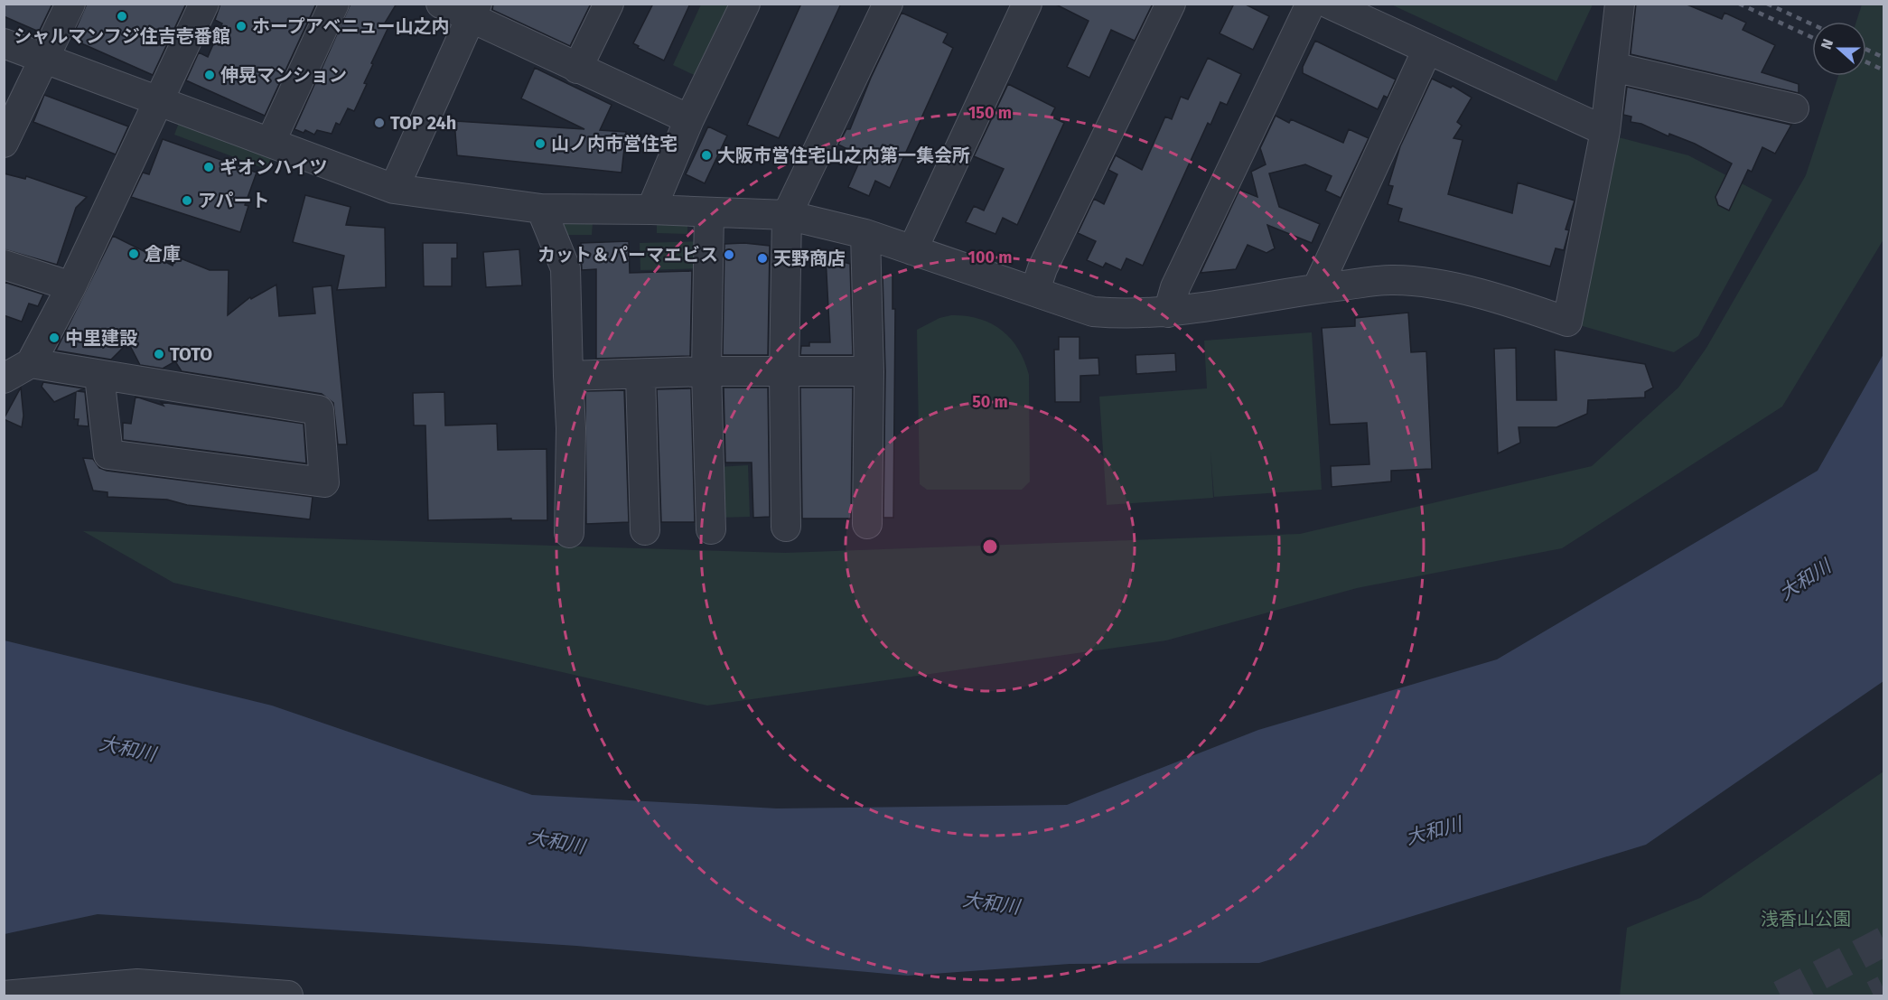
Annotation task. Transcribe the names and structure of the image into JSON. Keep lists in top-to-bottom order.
{
  "water": ["大和川"],
  "parks": ["浅香山公園"],
  "places": [
    "シャルマンフジ住吉壱番館",
    "ホープアベニュー山之内",
    "伸晃マンション",
    "TOP 24h",
    "山ノ内市営住宅",
    "大阪市営住宅山之内第一集会所",
    "ギオンハイツ",
    "アパート",
    "倉庫",
    "カット＆パーマエビス",
    "天野商店",
    "中里建設",
    "TOTO"
  ],
  "north": "left",
  "rings": ["150 m", "100 m", "50 m"]
}
